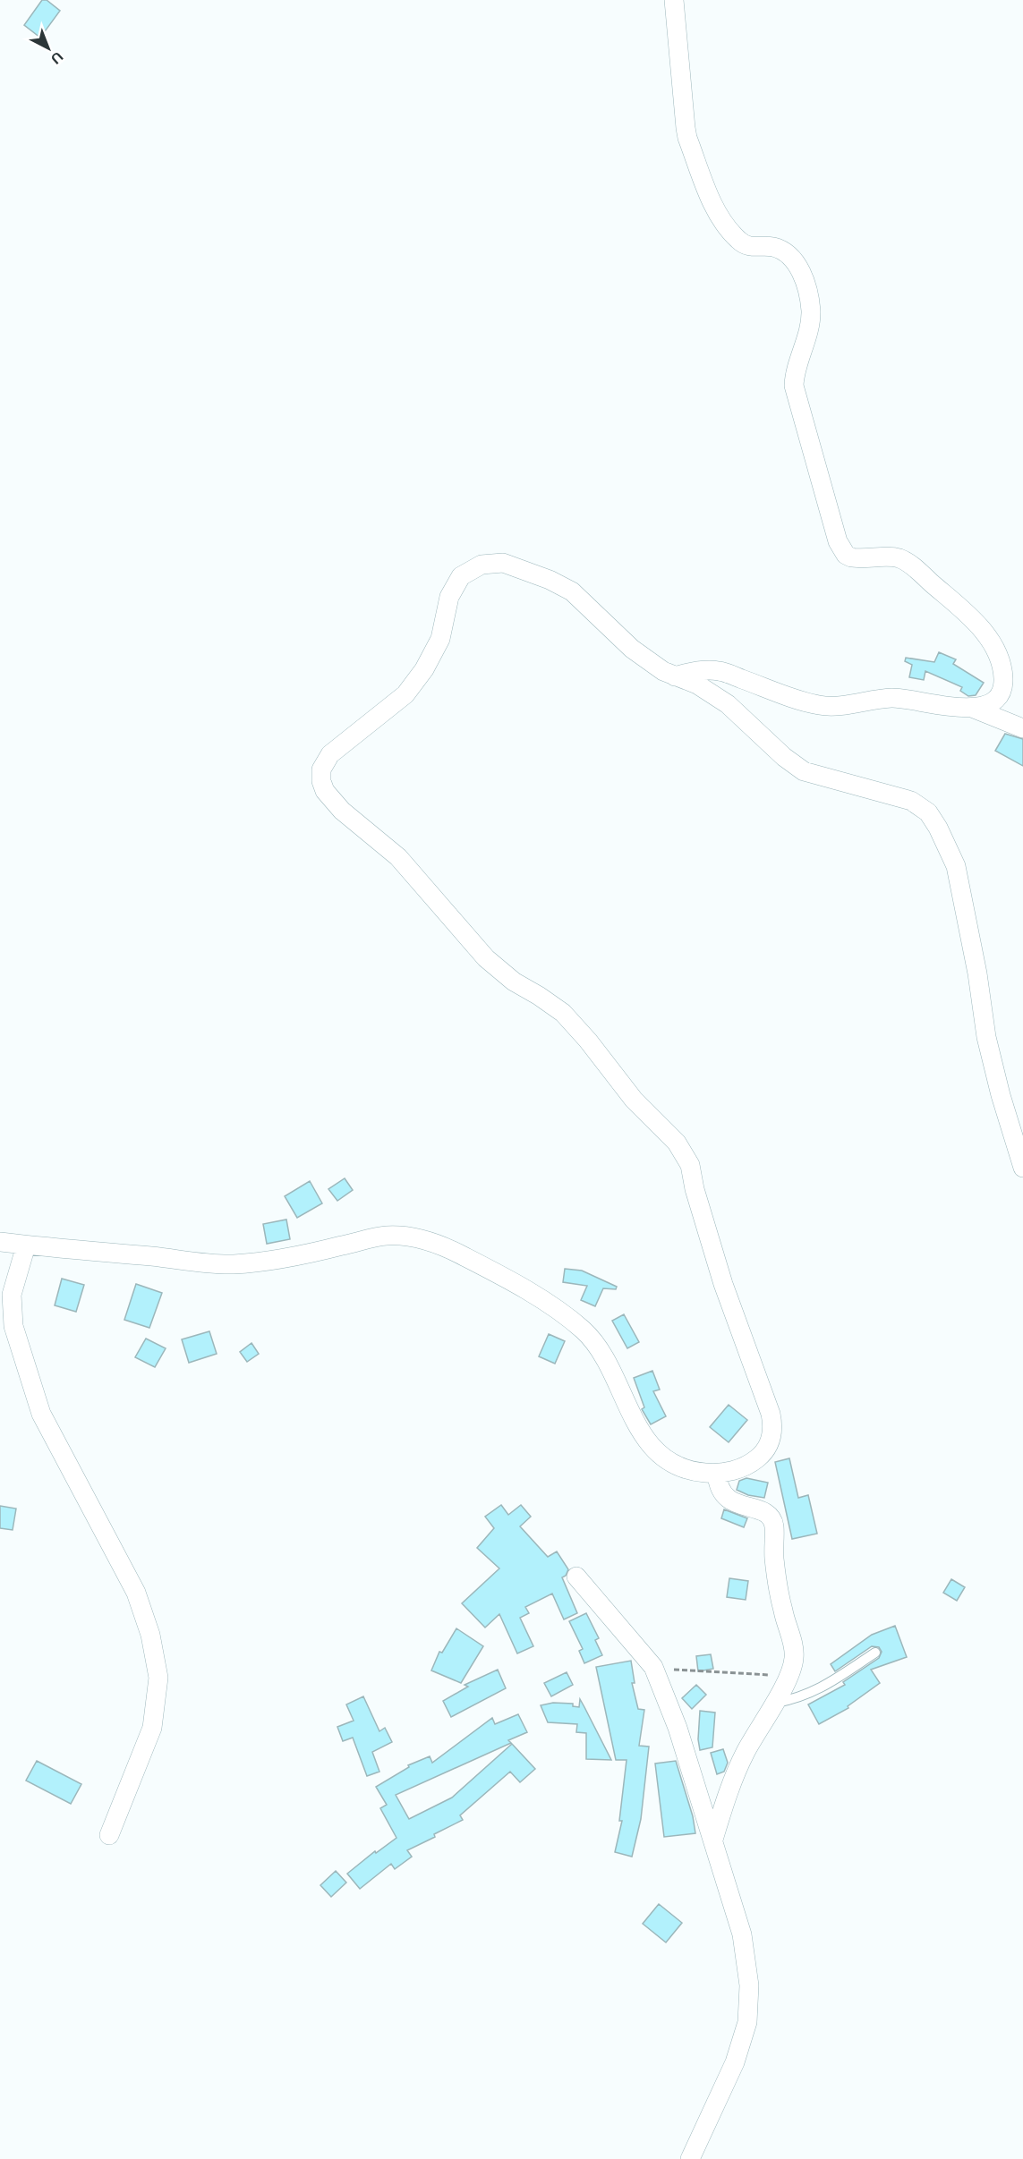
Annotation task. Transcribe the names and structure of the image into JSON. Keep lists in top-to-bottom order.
{
  "north": "bottom right"
}
